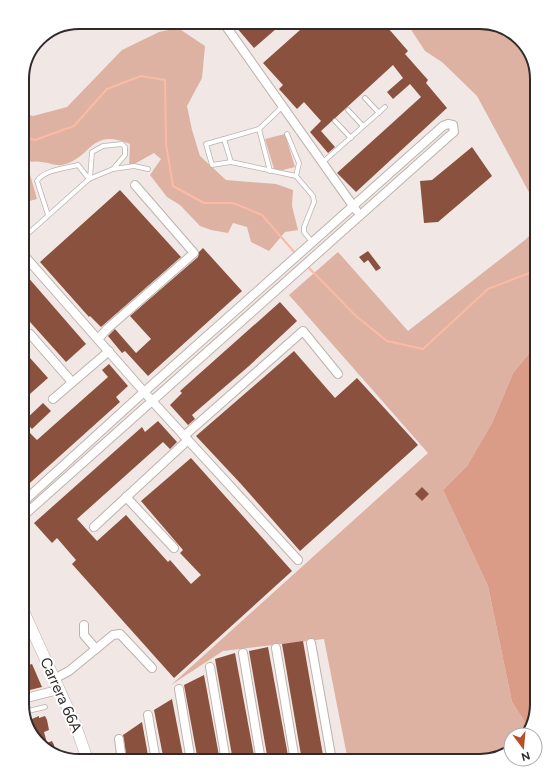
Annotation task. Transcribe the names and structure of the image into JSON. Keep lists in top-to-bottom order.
{
  "streets": {
    "street": ["Carrera 66A"]
  },
  "north": "bottom"
}
